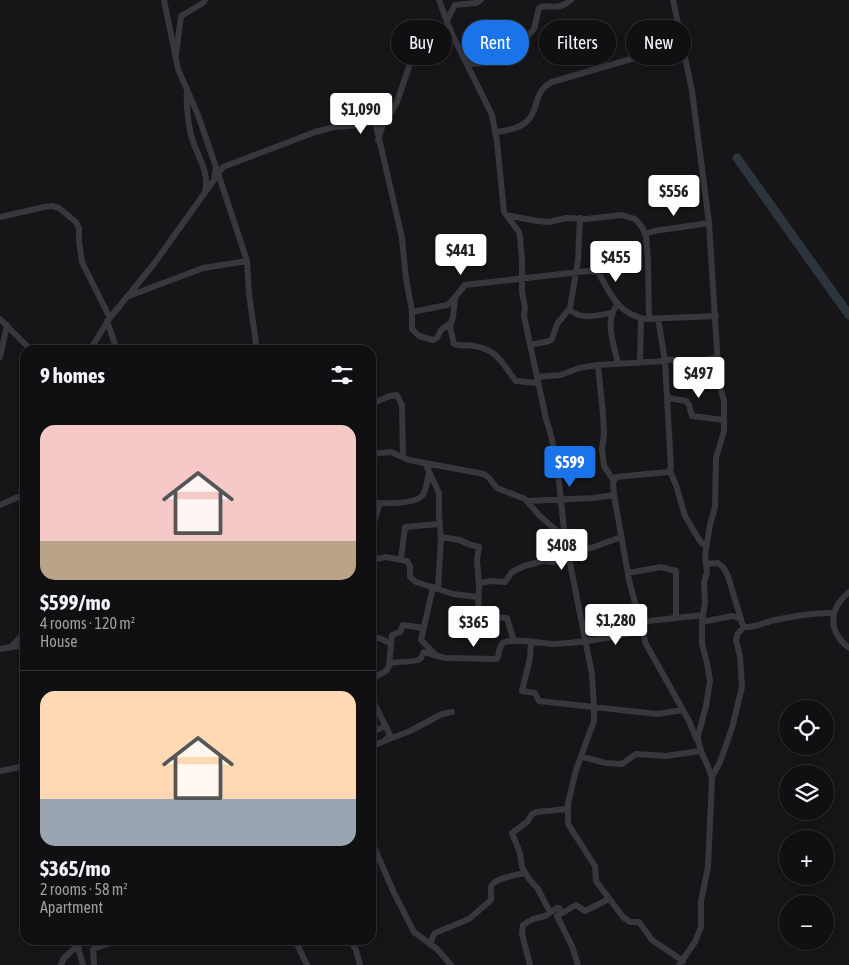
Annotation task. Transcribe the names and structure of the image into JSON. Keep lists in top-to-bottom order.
{
  "page": {
    "chip": [
      "Buy",
      "Rent",
      "Filters",
      "New"
    ],
    "price": [
      "$1,090",
      "$556",
      "$441",
      "$455",
      "$497",
      "$599",
      "$408",
      "$1,280",
      "$365"
    ],
    "heading": "9 homes",
    "list": [
      {
        "name": "$599/mo",
        "note": "4 rooms · 120 m² · House"
      },
      {
        "name": "$365/mo",
        "note": "2 rooms · 58 m² · Apartment"
      }
    ],
    "map_buttons": ["+", "−"]
  }
}
